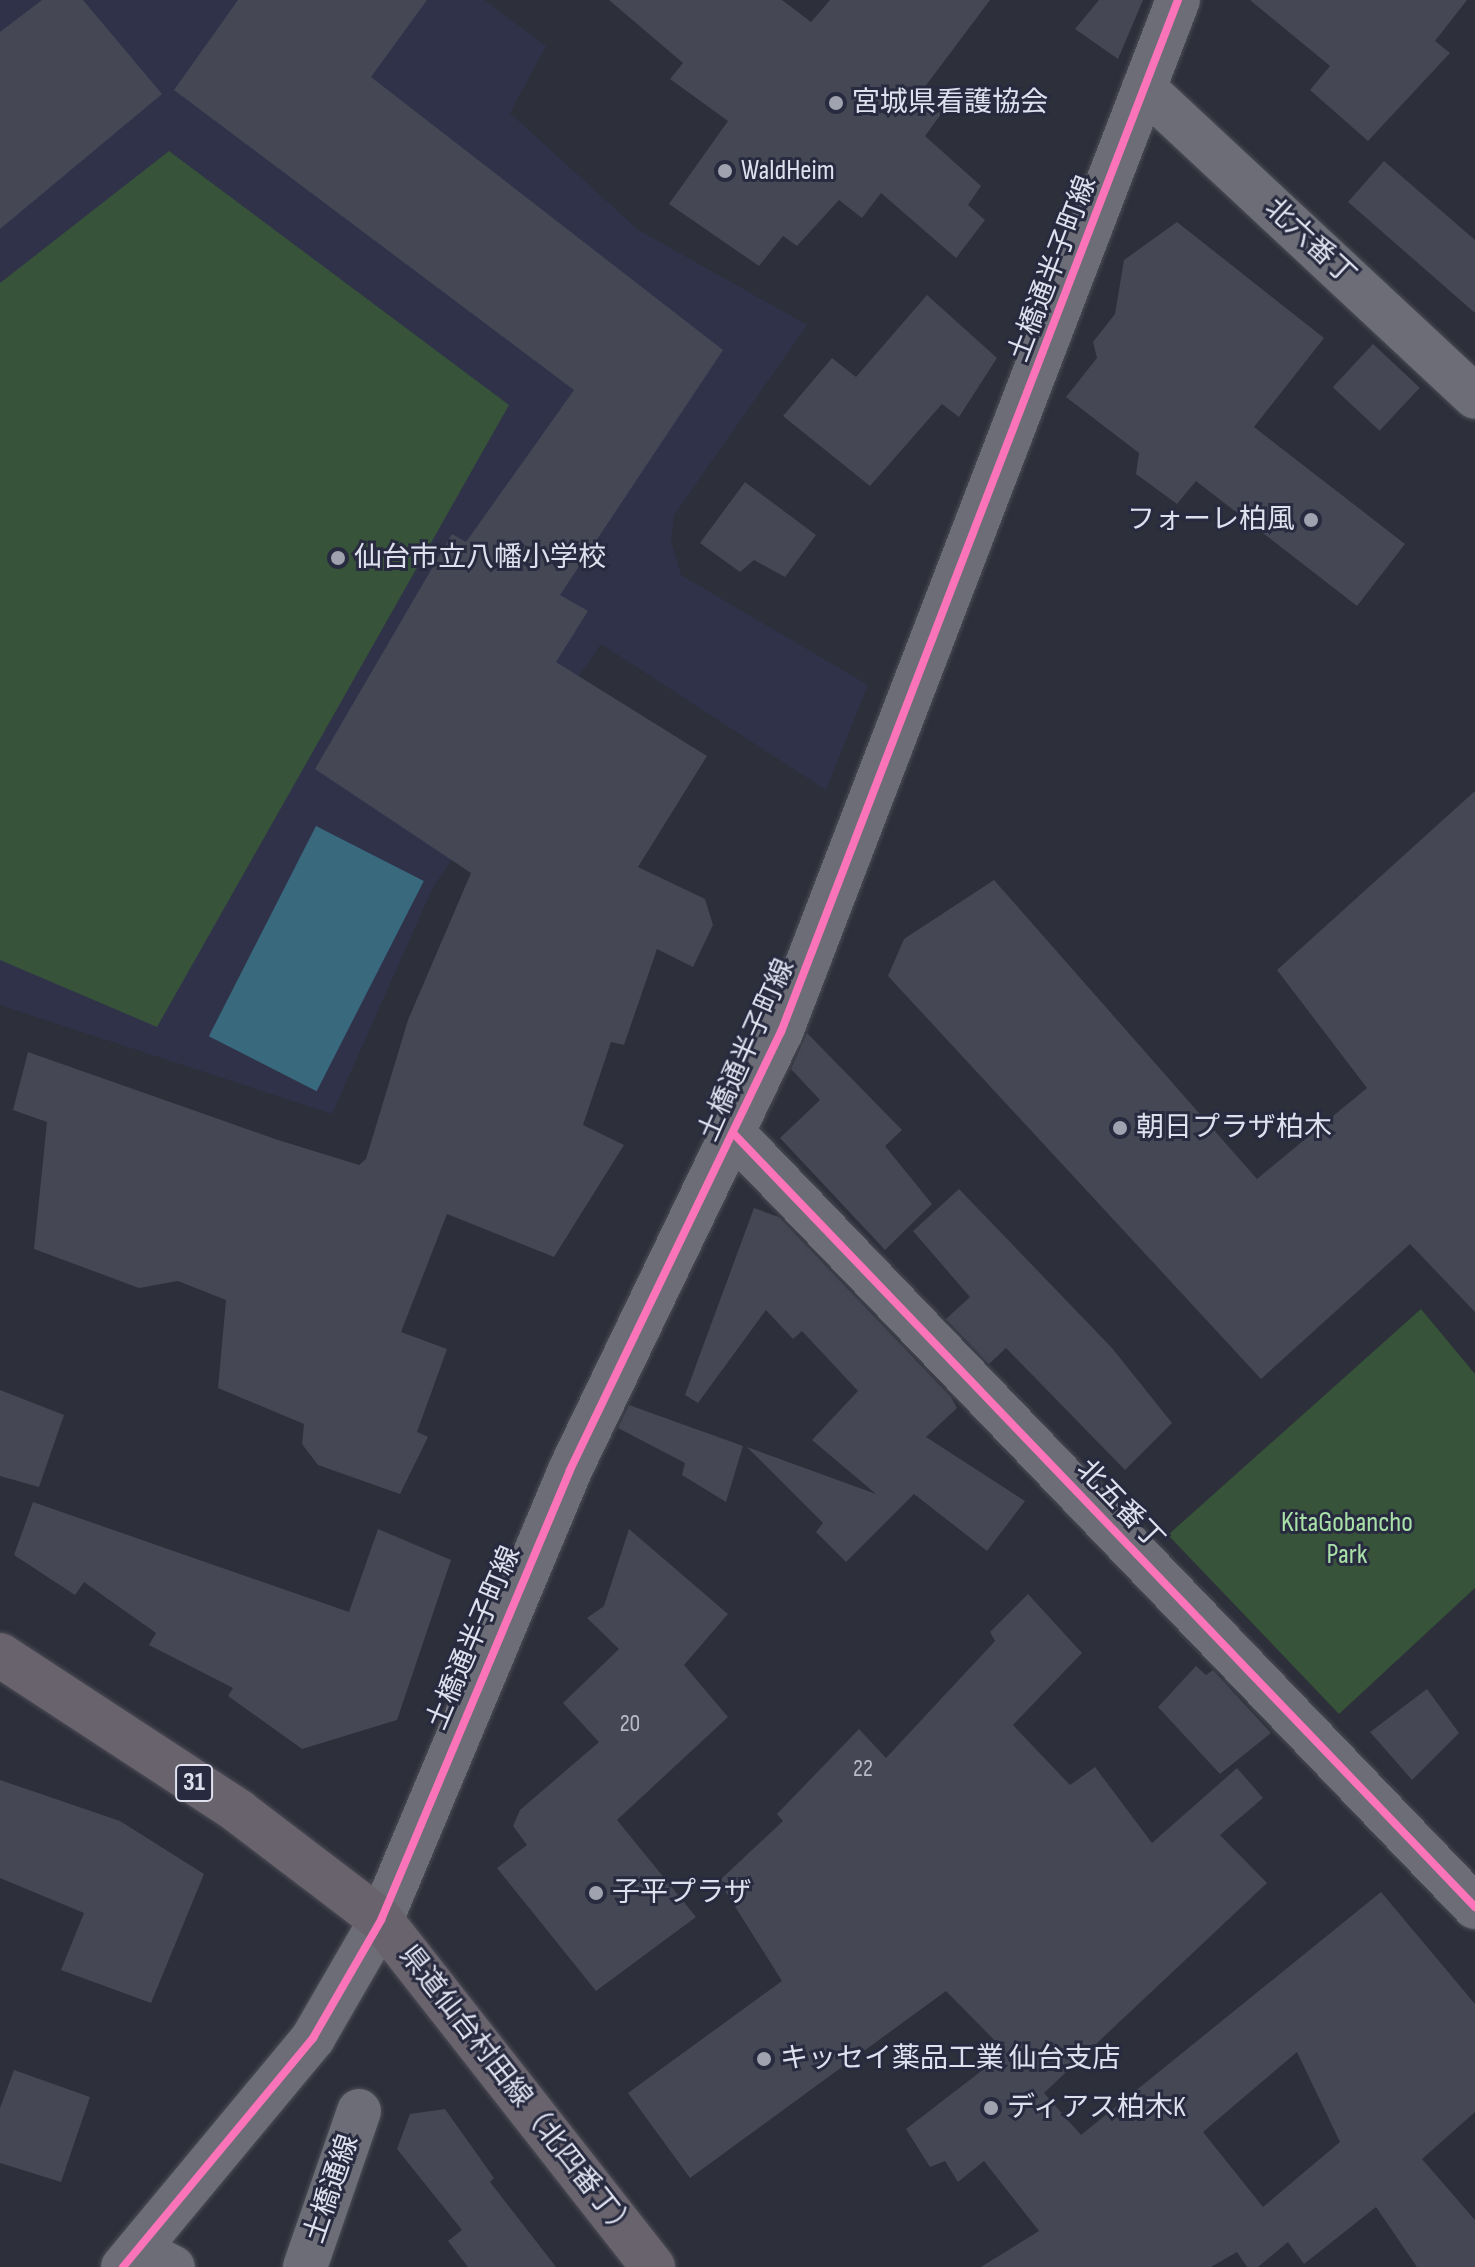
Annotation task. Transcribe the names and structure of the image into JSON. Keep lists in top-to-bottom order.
{
  "streets": {
    "main road": ["31", "県道仙台村田線（北四番丁）"],
    "street": [
      "北六番丁",
      "土橋通半子町線",
      "北五番丁",
      "土橋通線"
    ]
  },
  "crossings": [
    ["北六番丁", "土橋通半子町線"],
    ["土橋通半子町線", "北五番丁"],
    ["土橋通半子町線", "31"],
    ["土橋通半子町線", "県道仙台村田線（北四番丁）"],
    ["31", "県道仙台村田線（北四番丁）"]
  ],
  "parks": ["KitaGobancho Park"],
  "places": [
    "宮城県看護協会",
    "WaldHeim",
    "フォーレ柏風",
    "仙台市立八幡小学校",
    "朝日プラザ柏木",
    "子平プラザ",
    "キッセイ薬品工業 仙台支店",
    "ディアス柏木K"
  ],
  "house_numbers": ["20", "22"]
}
